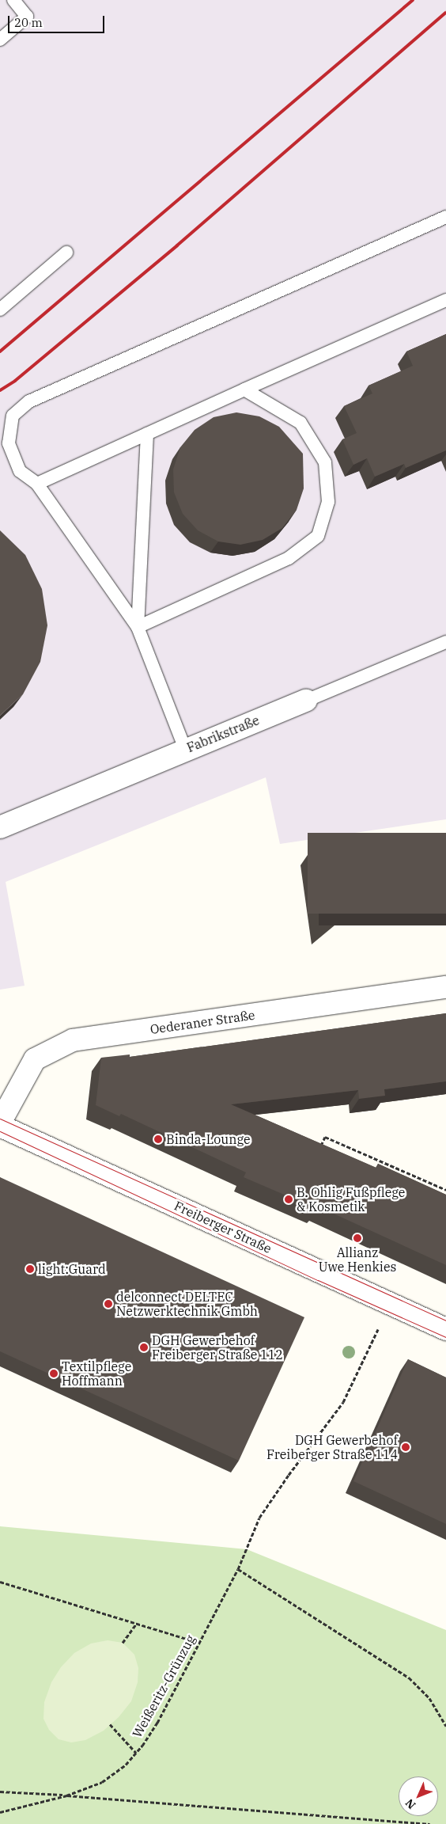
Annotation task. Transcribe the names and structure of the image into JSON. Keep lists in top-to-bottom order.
{
  "streets": {
    "street": ["Fabrikstraße", "Oederaner Straße", "Freiberger Straße"],
    "path": ["Weißeritz-Grünzug"]
  },
  "crossings": [
    ["Freiberger Straße", "Weißeritz-Grünzug"]
  ],
  "places": [
    "Binda-Lounge",
    "B. Ohlig Fußpflege & Kosmetik",
    "Allianz Uwe Henkies",
    "light:Guard",
    "delconnect DELTEC Netzwerktechnik Gmbh",
    "DGH Gewerbehof Freiberger Straße 112",
    "Textilpflege Hoffmann",
    "DGH Gewerbehof Freiberger Straße 114"
  ],
  "scale_bar": "20 m",
  "north": "bottom left"
}
